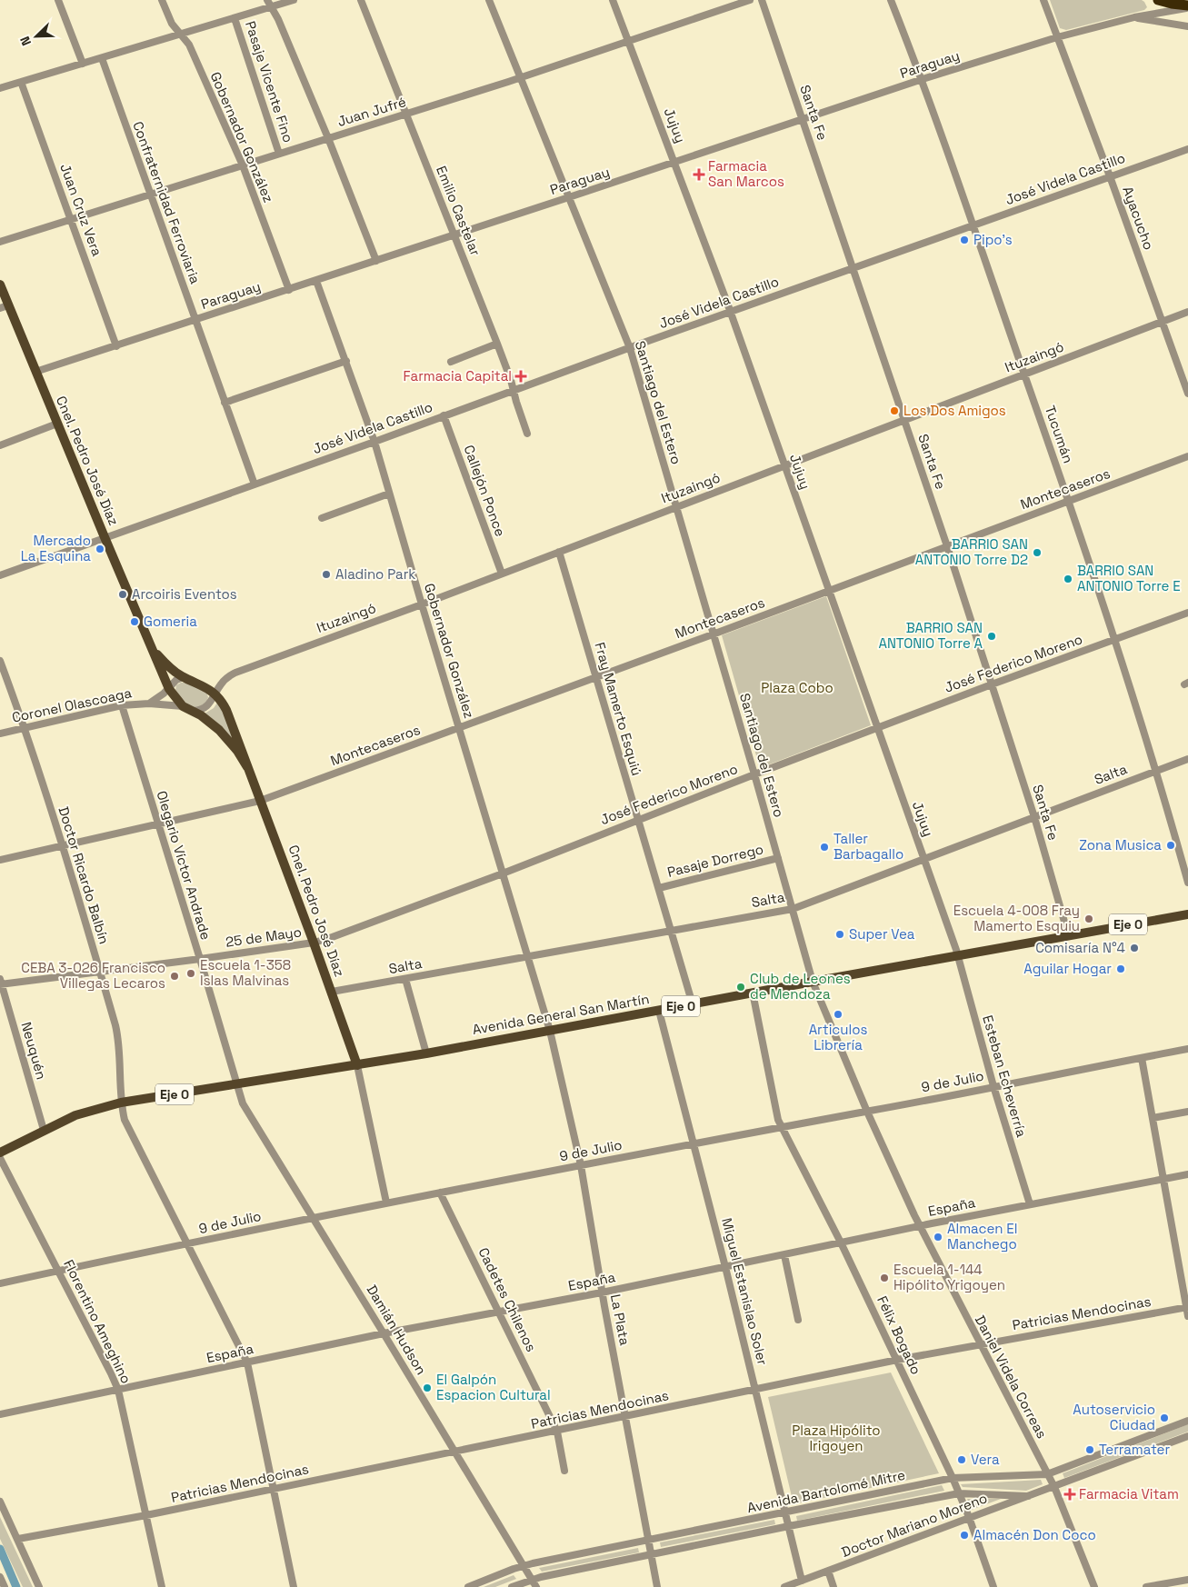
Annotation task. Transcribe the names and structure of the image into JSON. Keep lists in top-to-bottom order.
{
  "streets": {
    "main road": ["Cnel. Pedro José Díaz", "Eje 0", "Avenida General San Martín"],
    "street": [
      "Paraguay",
      "Pasaje Vicente Fino",
      "Juan Jufré",
      "Santa Fe",
      "Jujuy",
      "Gobernador González",
      "José Videla Castillo",
      "Confraternidad Ferroviaria",
      "Juan Cruz Vera",
      "Emilio Castelar",
      "Ayacucho",
      "Ituzaingó",
      "Santiago del Estero",
      "Tucumán",
      "Montecaseros",
      "Callejón Ponce",
      "José Federico Moreno",
      "Coronel Olascoaga",
      "Fray Mamerto Esquiú",
      "Salta",
      "Pasaje Dorrego",
      "Olegario Víctor Andrade",
      "Doctor Ricardo Balbín",
      "25 de Mayo",
      "Neuquén",
      "Esteban Echeverría",
      "9 de Julio",
      "España",
      "Miguel Estanislao Soler",
      "Cadetes Chilenos",
      "Patricias Mendocinas",
      "La Plata",
      "Florentino Ameghino",
      "Damián Hudson",
      "Félix Bogado",
      "Daniel Videla Correas",
      "Avenida Bartolomé Mitre",
      "Doctor Mariano Moreno"
    ]
  },
  "crossings": [
    ["Paraguay", "Santa Fe"],
    ["Paraguay", "Jujuy"],
    ["Paraguay", "Gobernador González"],
    ["Paraguay", "Confraternidad Ferroviaria"],
    ["Paraguay", "Juan Cruz Vera"],
    ["Paraguay", "Emilio Castelar"],
    ["Paraguay", "Ayacucho"],
    ["Paraguay", "Santiago del Estero"],
    ["Paraguay", "Tucumán"],
    ["Paraguay", "Cnel. Pedro José Díaz"],
    ["Pasaje Vicente Fino", "Juan Jufré"],
    ["Juan Jufré", "Jujuy"],
    ["Juan Jufré", "Gobernador González"],
    ["Juan Jufré", "Confraternidad Ferroviaria"],
    ["Juan Jufré", "Juan Cruz Vera"],
    ["Juan Jufré", "Emilio Castelar"],
    ["Juan Jufré", "Santiago del Estero"],
    ["Santa Fe", "José Videla Castillo"],
    ["Santa Fe", "Ituzaingó"],
    ["Santa Fe", "Montecaseros"],
    ["Santa Fe", "José Federico Moreno"],
    ["Santa Fe", "Salta"],
    ["Santa Fe", "Avenida General San Martín"],
    ["Jujuy", "José Videla Castillo"],
    ["Jujuy", "Ituzaingó"],
    ["Jujuy", "Montecaseros"],
    ["Jujuy", "José Federico Moreno"],
    ["Jujuy", "Salta"],
    ["Jujuy", "Avenida General San Martín"],
    ["Jujuy", "Esteban Echeverría"],
    ["Gobernador González", "José Videla Castillo"],
    ["Gobernador González", "Ituzaingó"],
    ["Gobernador González", "Montecaseros"],
    ["Gobernador González", "José Federico Moreno"],
    ["Gobernador González", "Salta"],
    ["Gobernador González", "Avenida General San Martín"],
    ["Gobernador González", "La Plata"],
    ["José Videla Castillo", "Confraternidad Ferroviaria"],
    ["José Videla Castillo", "Emilio Castelar"],
    ["José Videla Castillo", "Ayacucho"],
    ["José Videla Castillo", "Santiago del Estero"],
    ["José Videla Castillo", "Tucumán"],
    ["José Videla Castillo", "Cnel. Pedro José Díaz"],
    ["José Videla Castillo", "Callejón Ponce"],
    ["Ayacucho", "Ituzaingó"],
    ["Ituzaingó", "Santiago del Estero"],
    ["Ituzaingó", "Tucumán"],
    ["Ituzaingó", "Cnel. Pedro José Díaz"],
    ["Ituzaingó", "Callejón Ponce"],
    ["Ituzaingó", "Fray Mamerto Esquiú"],
    ["Santiago del Estero", "Montecaseros"],
    ["Santiago del Estero", "José Federico Moreno"],
    ["Santiago del Estero", "Salta"],
    ["Santiago del Estero", "Pasaje Dorrego"],
    ["Santiago del Estero", "Avenida General San Martín"],
    ["Santiago del Estero", "Daniel Videla Correas"],
    ["Tucumán", "Montecaseros"],
    ["Tucumán", "José Federico Moreno"],
    ["Tucumán", "Salta"],
    ["Cnel. Pedro José Díaz", "Montecaseros"],
    ["Cnel. Pedro José Díaz", "José Federico Moreno"],
    ["Cnel. Pedro José Díaz", "Coronel Olascoaga"],
    ["Cnel. Pedro José Díaz", "Salta"],
    ["Cnel. Pedro José Díaz", "25 de Mayo"],
    ["Cnel. Pedro José Díaz", "Avenida General San Martín"],
    ["Montecaseros", "Fray Mamerto Esquiú"],
    ["Montecaseros", "Olegario Víctor Andrade"],
    ["Montecaseros", "Doctor Ricardo Balbín"],
    ["José Federico Moreno", "Fray Mamerto Esquiú"],
    ["José Federico Moreno", "25 de Mayo"],
    ["Coronel Olascoaga", "Olegario Víctor Andrade"],
    ["Coronel Olascoaga", "Doctor Ricardo Balbín"],
    ["Fray Mamerto Esquiú", "Salta"],
    ["Fray Mamerto Esquiú", "Pasaje Dorrego"],
    ["Fray Mamerto Esquiú", "Avenida General San Martín"],
    ["Olegario Víctor Andrade", "25 de Mayo"],
    ["Olegario Víctor Andrade", "Avenida General San Martín"],
    ["Olegario Víctor Andrade", "Damián Hudson"],
    ["Doctor Ricardo Balbín", "25 de Mayo"],
    ["Doctor Ricardo Balbín", "Avenida General San Martín"],
    ["Doctor Ricardo Balbín", "9 de Julio"],
    ["Doctor Ricardo Balbín", "España"],
    ["Doctor Ricardo Balbín", "Patricias Mendocinas"],
    ["25 de Mayo", "Neuquén"],
    ["Avenida General San Martín", "Neuquén"],
    ["Avenida General San Martín", "Esteban Echeverría"],
    ["Avenida General San Martín", "Miguel Estanislao Soler"],
    ["Avenida General San Martín", "La Plata"],
    ["Avenida General San Martín", "Damián Hudson"],
    ["Avenida General San Martín", "Félix Bogado"],
    ["Avenida General San Martín", "Daniel Videla Correas"],
    ["Esteban Echeverría", "9 de Julio"],
    ["Esteban Echeverría", "España"],
    ["9 de Julio", "Miguel Estanislao Soler"],
    ["9 de Julio", "Cadetes Chilenos"],
    ["9 de Julio", "La Plata"],
    ["9 de Julio", "Florentino Ameghino"],
    ["9 de Julio", "Damián Hudson"],
    ["9 de Julio", "Félix Bogado"],
    ["9 de Julio", "Daniel Videla Correas"],
    ["España", "Miguel Estanislao Soler"],
    ["España", "Cadetes Chilenos"],
    ["España", "La Plata"],
    ["España", "Florentino Ameghino"],
    ["España", "Damián Hudson"],
    ["España", "Félix Bogado"],
    ["España", "Daniel Videla Correas"],
    ["Miguel Estanislao Soler", "Patricias Mendocinas"],
    ["Miguel Estanislao Soler", "Avenida Bartolomé Mitre"],
    ["Miguel Estanislao Soler", "Doctor Mariano Moreno"],
    ["Cadetes Chilenos", "Patricias Mendocinas"],
    ["Patricias Mendocinas", "La Plata"],
    ["Patricias Mendocinas", "Florentino Ameghino"],
    ["Patricias Mendocinas", "Damián Hudson"],
    ["Patricias Mendocinas", "Félix Bogado"],
    ["Patricias Mendocinas", "Daniel Videla Correas"],
    ["La Plata", "Avenida Bartolomé Mitre"],
    ["Damián Hudson", "Avenida Bartolomé Mitre"],
    ["Félix Bogado", "Avenida Bartolomé Mitre"],
    ["Félix Bogado", "Doctor Mariano Moreno"],
    ["Daniel Videla Correas", "Avenida Bartolomé Mitre"],
    ["Daniel Videla Correas", "Doctor Mariano Moreno"],
    ["Avenida Bartolomé Mitre", "Doctor Mariano Moreno"]
  ],
  "parks": ["Plaza Cobo", "Plaza Hipólito Irigoyen"],
  "places": {
    "health": ["Farmacia San Marcos", "Farmacia Capital", "Farmacia Vitam"],
    "other": [
      "Pipo's",
      "Los Dos Amigos",
      "Mercado La Esquina",
      "BARRIO SAN ANTONIO Torre D2",
      "Aladino Park",
      "BARRIO SAN ANTONIO Torre E",
      "Arcoiris Eventos",
      "Gomeria",
      "BARRIO SAN ANTONIO Torre A",
      "Zona Musica",
      "Taller Barbagallo",
      "Escuela 4-008 Fray Mamerto Esquiu",
      "Super Vea",
      "Comisaría N°4",
      "Aguilar Hogar",
      "Escuela 1-358 Islas Malvinas",
      "CEBA 3-026 Francisco Villegas Lecaros",
      "Club de Leones de Mendoza",
      "Articulos Librería",
      "Almacen El Manchego",
      "Escuela 1-144 Hipólito Yrigoyen",
      "El Galpón Espacion Cultural",
      "Autoservicio Ciudad",
      "Terramater",
      "Vera",
      "Almacén Don Coco"
    ]
  },
  "north": "bottom left"
}
